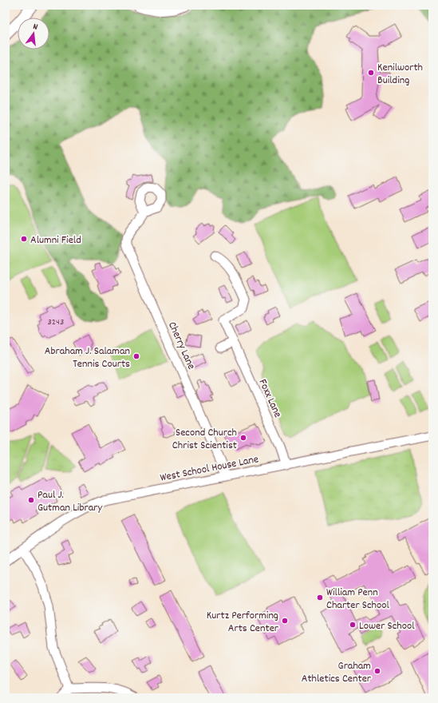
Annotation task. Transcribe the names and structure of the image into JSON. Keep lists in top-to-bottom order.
{
  "streets": {
    "street": ["Cherry Lane", "Foxx Lane", "West School House Lane"]
  },
  "crossings": [
    ["Cherry Lane", "West School House Lane"],
    ["Foxx Lane", "West School House Lane"]
  ],
  "places": [
    "Kenilworth Building",
    "Alumni Field",
    "Abraham J. Salaman Tennis Courts",
    "Second Church Christ Scientist",
    "Paul J. Gutman Library",
    "William Penn Charter School",
    "Kurtz Performing Arts Center",
    "Lower School",
    "Graham Athletics Center"
  ],
  "house_numbers": ["3243"],
  "north": "top"
}
